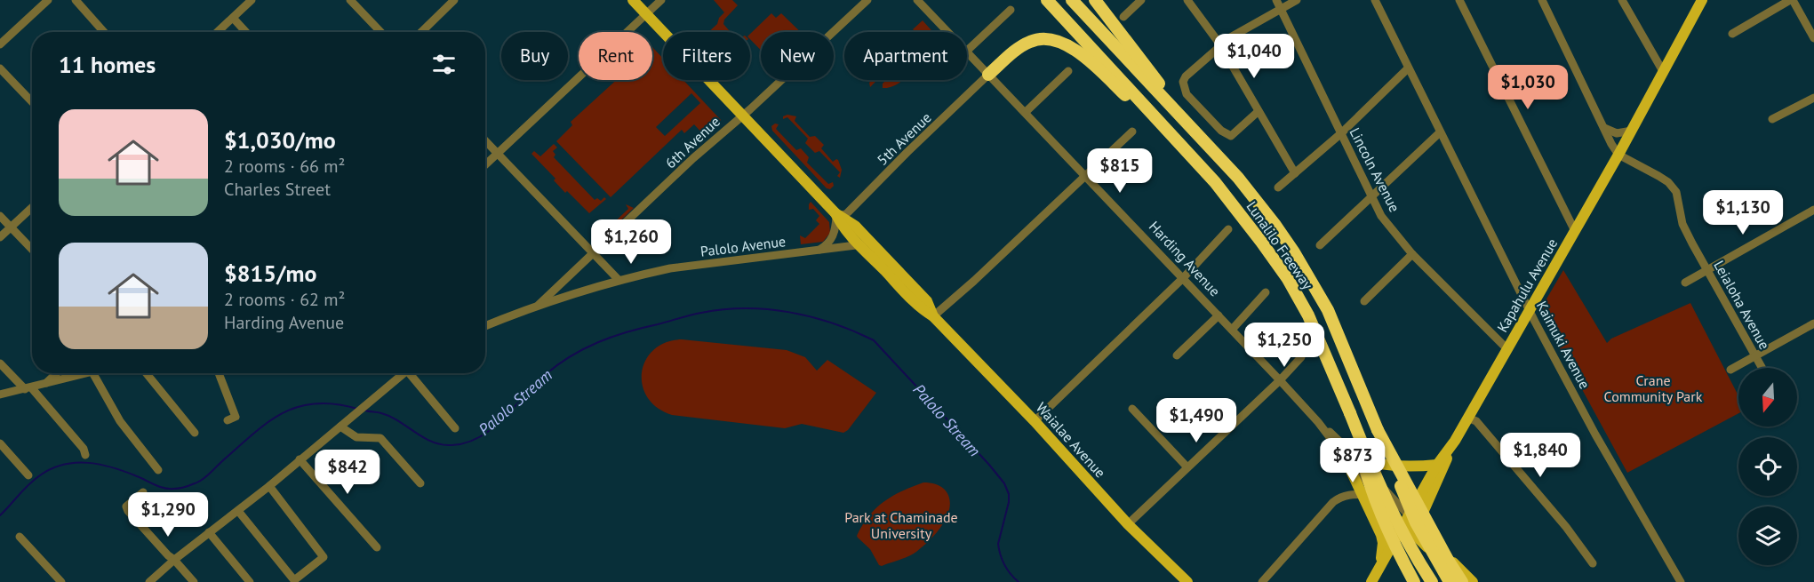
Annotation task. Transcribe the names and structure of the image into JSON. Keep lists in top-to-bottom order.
{
  "streets": {
    "highway": ["Lunalilo Freeway"],
    "main road": ["Harding Avenue", "Kapahulu Avenue", "Waialae Avenue"],
    "street": [
      "5th Avenue",
      "6th Avenue",
      "Lincoln Avenue",
      "Palolo Avenue",
      "Leialoha Avenue",
      "Kaimuki Avenue"
    ]
  },
  "crossings": [
    ["5th Avenue", "Harding Avenue"],
    ["5th Avenue", "Waialae Avenue"],
    ["6th Avenue", "Palolo Avenue"],
    ["6th Avenue", "Waialae Avenue"],
    ["Lincoln Avenue", "Kapahulu Avenue"],
    ["Palolo Avenue", "Waialae Avenue"],
    ["Harding Avenue", "Kapahulu Avenue"],
    ["Kapahulu Avenue", "Leialoha Avenue"],
    ["Kapahulu Avenue", "Kaimuki Avenue"]
  ],
  "water": ["Palolo Stream"],
  "parks": ["Crane Community Park", "Park at Chaminade University"],
  "north": "bottom",
  "page": {
    "chip": [
      "Buy",
      "Rent",
      "Filters",
      "New",
      "Apartment"
    ],
    "heading": "11 homes",
    "price": [
      "$1,040",
      "$1,030",
      "$815",
      "$1,130",
      "$1,260",
      "$1,250",
      "$1,490",
      "$1,840",
      "$873",
      "$842",
      "$1,290"
    ],
    "list": [
      {
        "name": "$1,030/mo",
        "note": "2 rooms · 66 m² · Charles Street"
      },
      {
        "name": "$815/mo",
        "note": "2 rooms · 62 m² · Harding Avenue"
      }
    ]
  }
}
